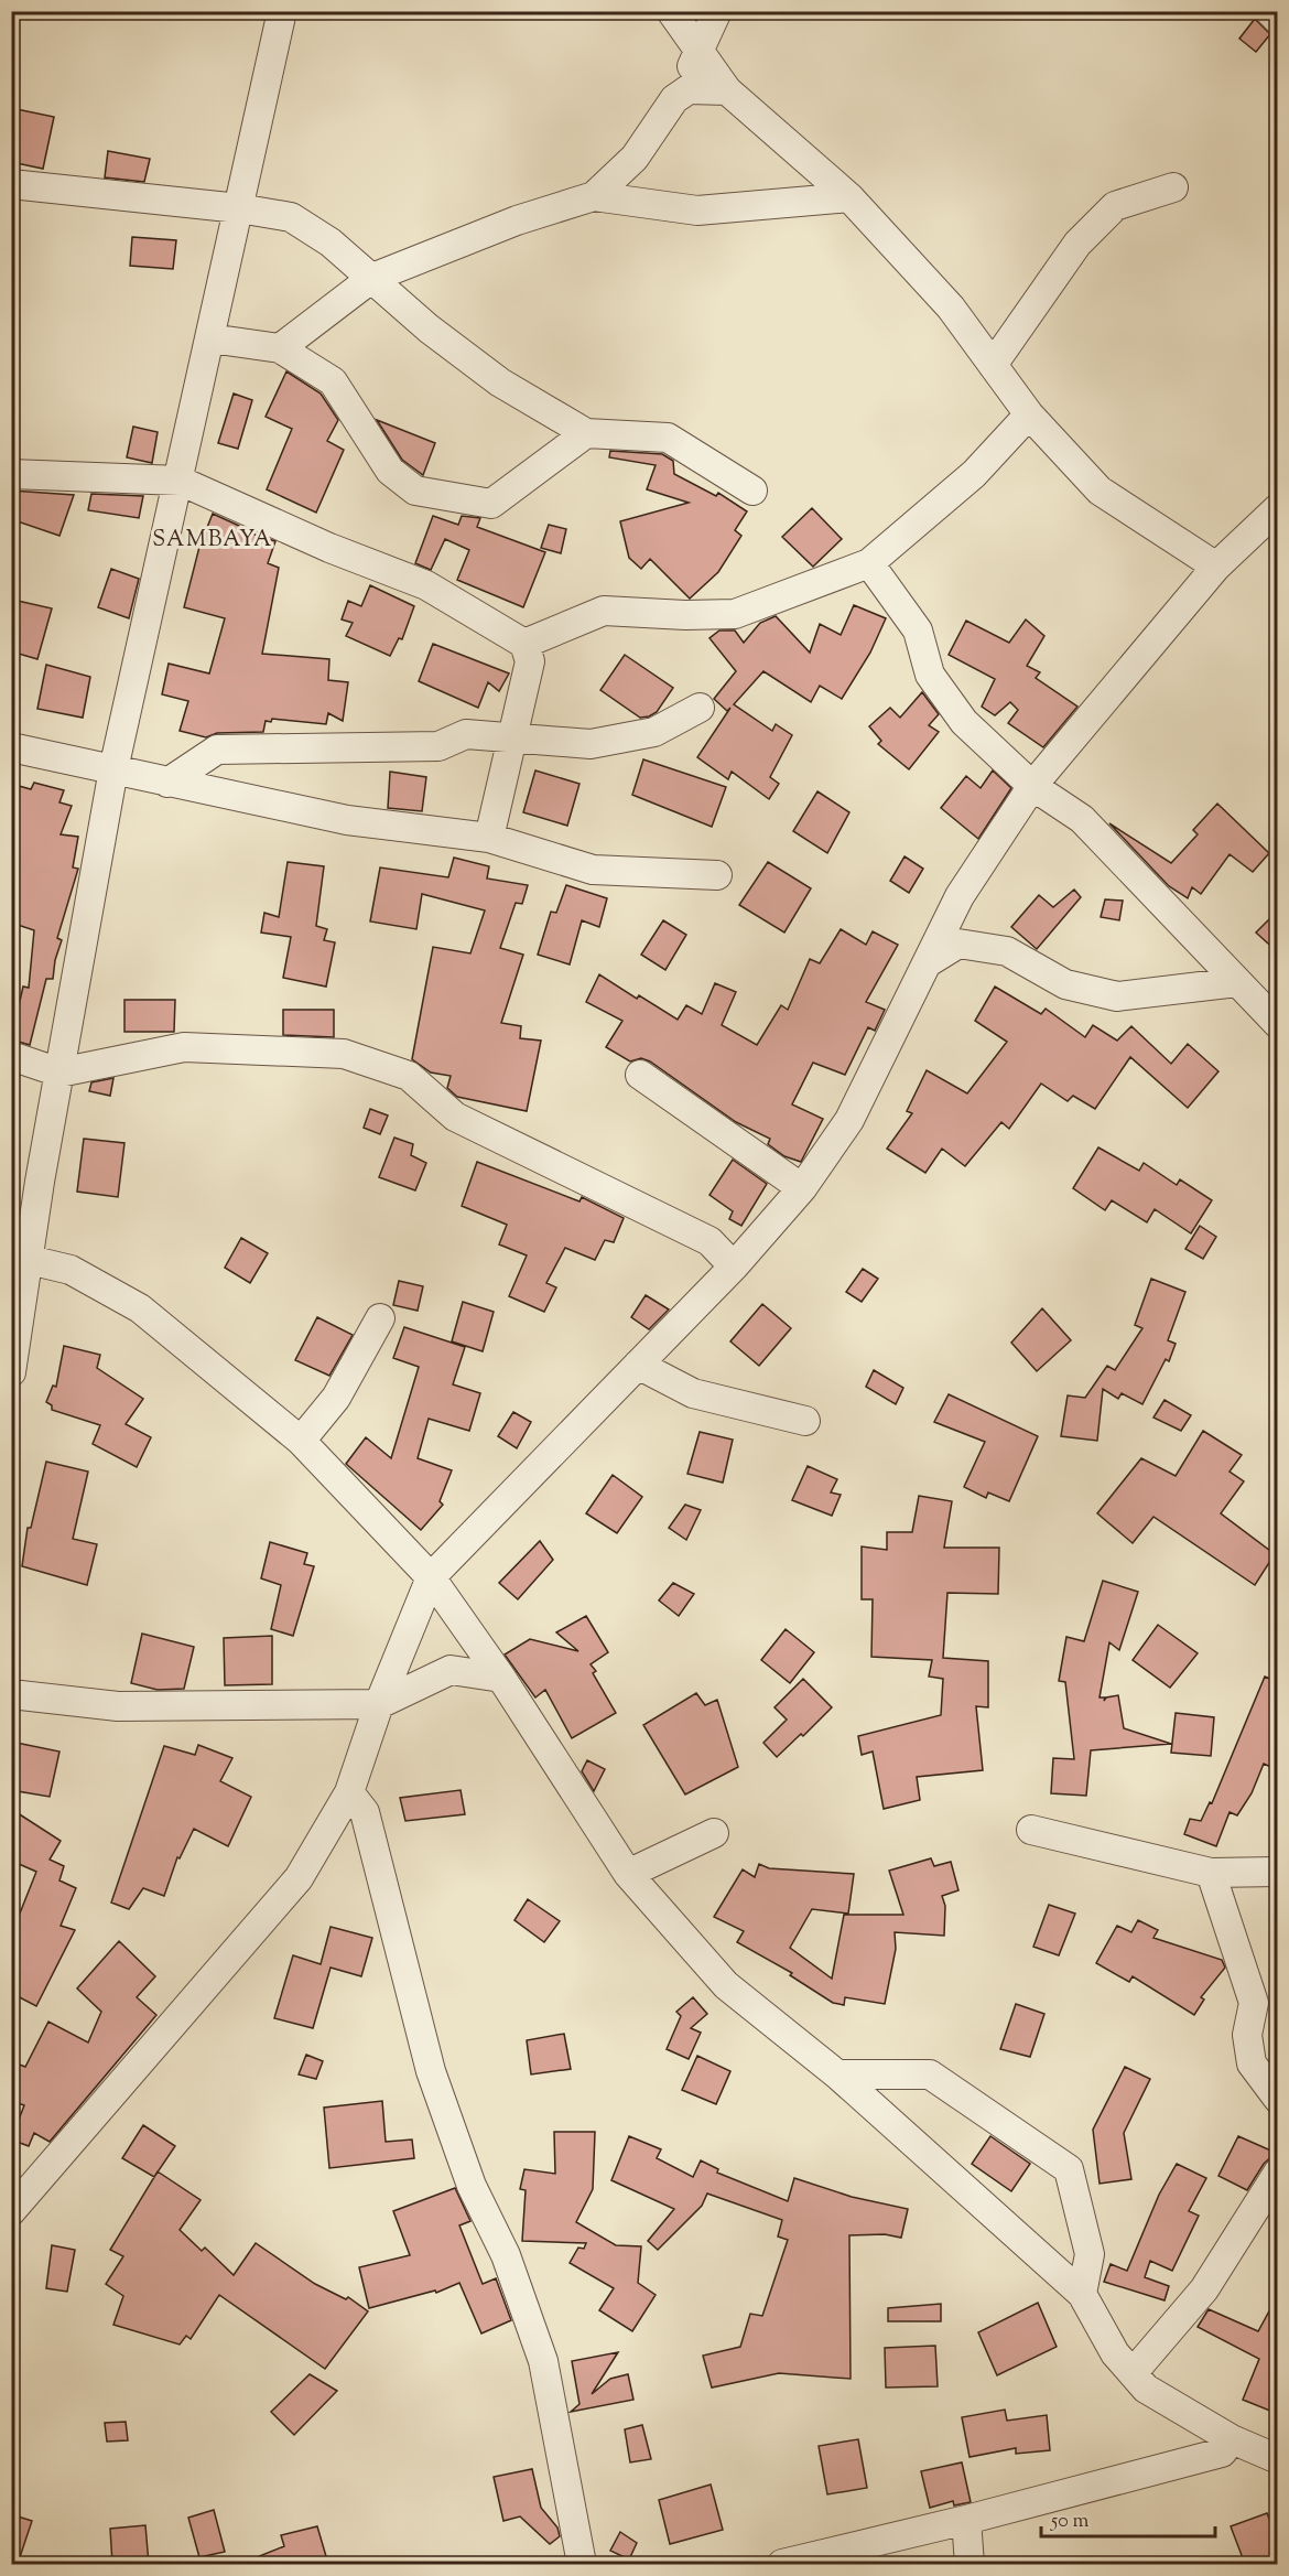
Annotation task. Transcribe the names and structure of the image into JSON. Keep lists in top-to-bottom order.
{
  "districts": ["SAMBAYA"],
  "scale_bar": "50 m"
}
